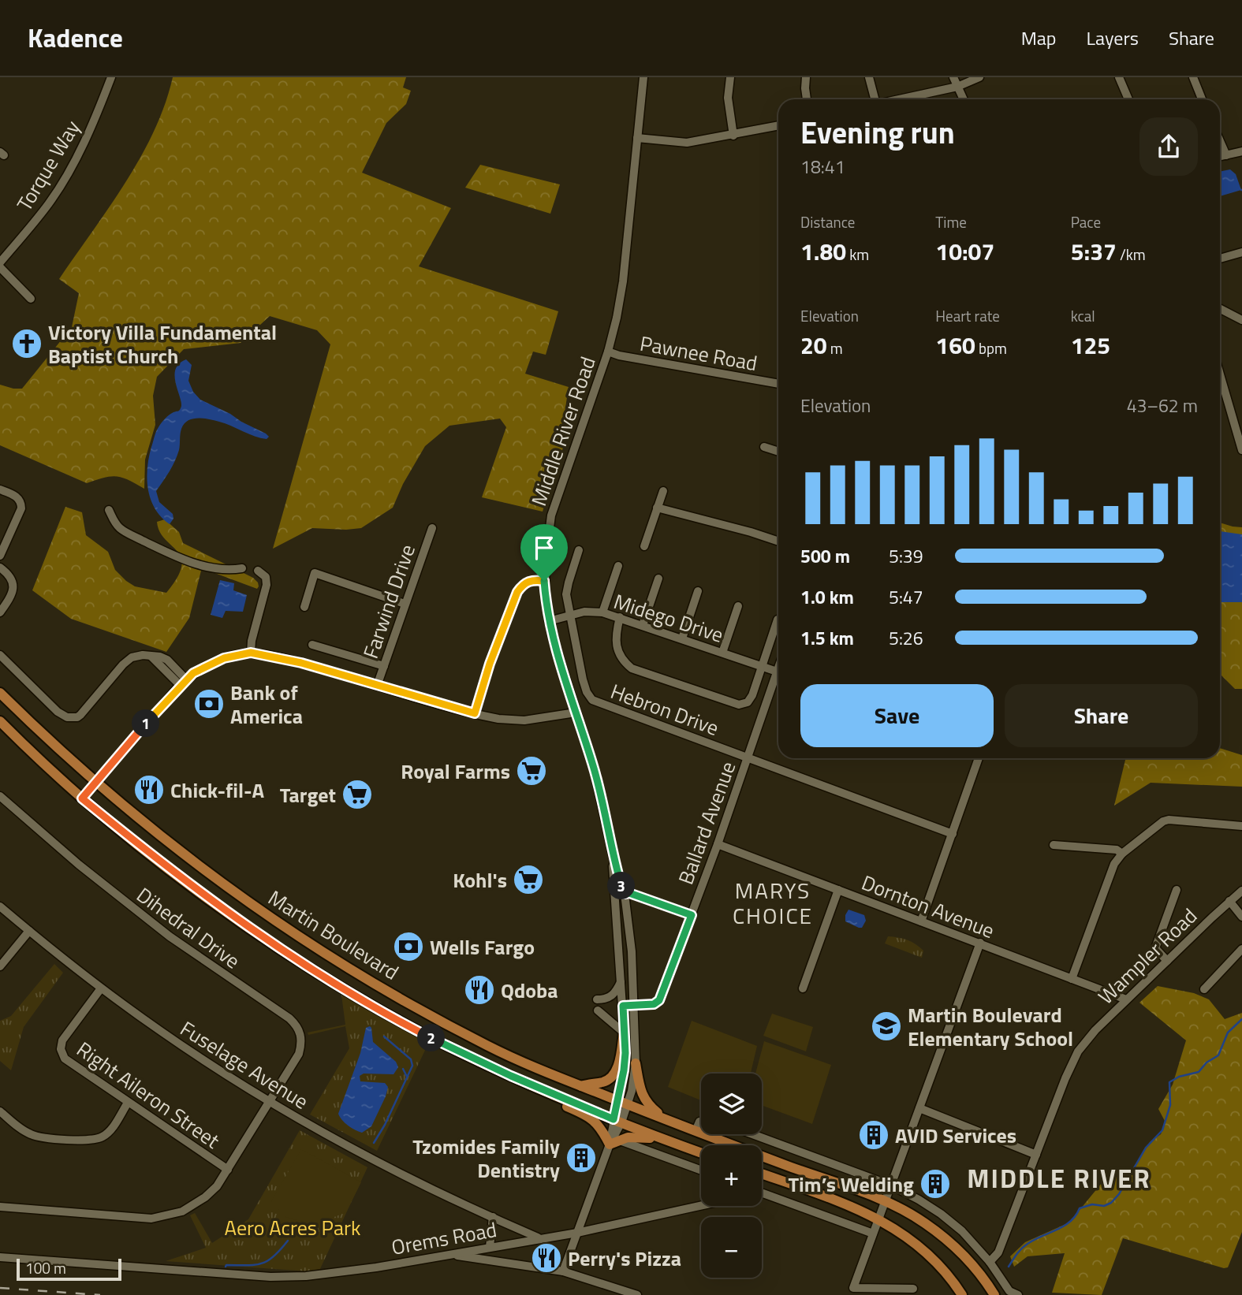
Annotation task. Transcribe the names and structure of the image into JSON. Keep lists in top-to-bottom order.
{
  "streets": {
    "main road": ["Martin Boulevard"],
    "street": [
      "Torque Way",
      "Pawnee Road",
      "Middle River Road",
      "Farwind Drive",
      "Midego Drive",
      "Hebron Drive",
      "Ballard Avenue",
      "Dornton Avenue",
      "Dihedral Drive",
      "Wampler Road",
      "Fuselage Avenue",
      "Right Aileron Street",
      "Orems Road"
    ]
  },
  "crossings": [
    ["Pawnee Road", "Middle River Road"],
    ["Middle River Road", "Midego Drive"],
    ["Middle River Road", "Ballard Avenue"],
    ["Middle River Road", "Martin Boulevard"],
    ["Middle River Road", "Orems Road"],
    ["Midego Drive", "Hebron Drive"],
    ["Hebron Drive", "Ballard Avenue"],
    ["Ballard Avenue", "Dornton Avenue"],
    ["Dornton Avenue", "Wampler Road"],
    ["Dihedral Drive", "Fuselage Avenue"],
    ["Dihedral Drive", "Right Aileron Street"],
    ["Fuselage Avenue", "Right Aileron Street"],
    ["Fuselage Avenue", "Orems Road"]
  ],
  "districts": ["MARYS CHOICE", "MIDDLE RIVER"],
  "parks": ["Aero Acres Park"],
  "places": {
    "church": ["Victory Villa Fundamental Baptist Church"],
    "bank": ["Bank of America", "Wells Fargo"],
    "supermarket": ["Royal Farms", "Target", "Kohl's"],
    "restaurant": ["Chick-fil-A", "Qdoba", "Perry's Pizza"],
    "school or university": ["Martin Boulevard Elementary School"],
    "building": ["AVID Services", "Tzomides Family Dentistry", "Tim’s Welding"]
  },
  "scale_bar": "100 m",
  "page": {
    "header": "Kadence",
    "nav": ["Map", "Layers", "Share"],
    "heading": ["Evening run", "18:41"],
    "stats": [
      ["Distance", "1.80 km"],
      ["Time", "10:07"],
      ["Pace", "5:37 /km"],
      ["Elevation", "20 m"],
      ["Heart rate", "160 bpm"],
      ["kcal", "125"]
    ],
    "chart": ["Elevation", "43–62 m"],
    "list": [
      {
        "name": "500 m",
        "note": "5:39"
      },
      {
        "name": "1.0 km",
        "note": "5:47"
      },
      {
        "name": "1.5 km",
        "note": "5:26"
      }
    ],
    "buttons": ["Save", "Share"],
    "pins": ["1", "3", "2"],
    "map_buttons": ["+", "−"],
    "scale": "100 m"
  }
}
